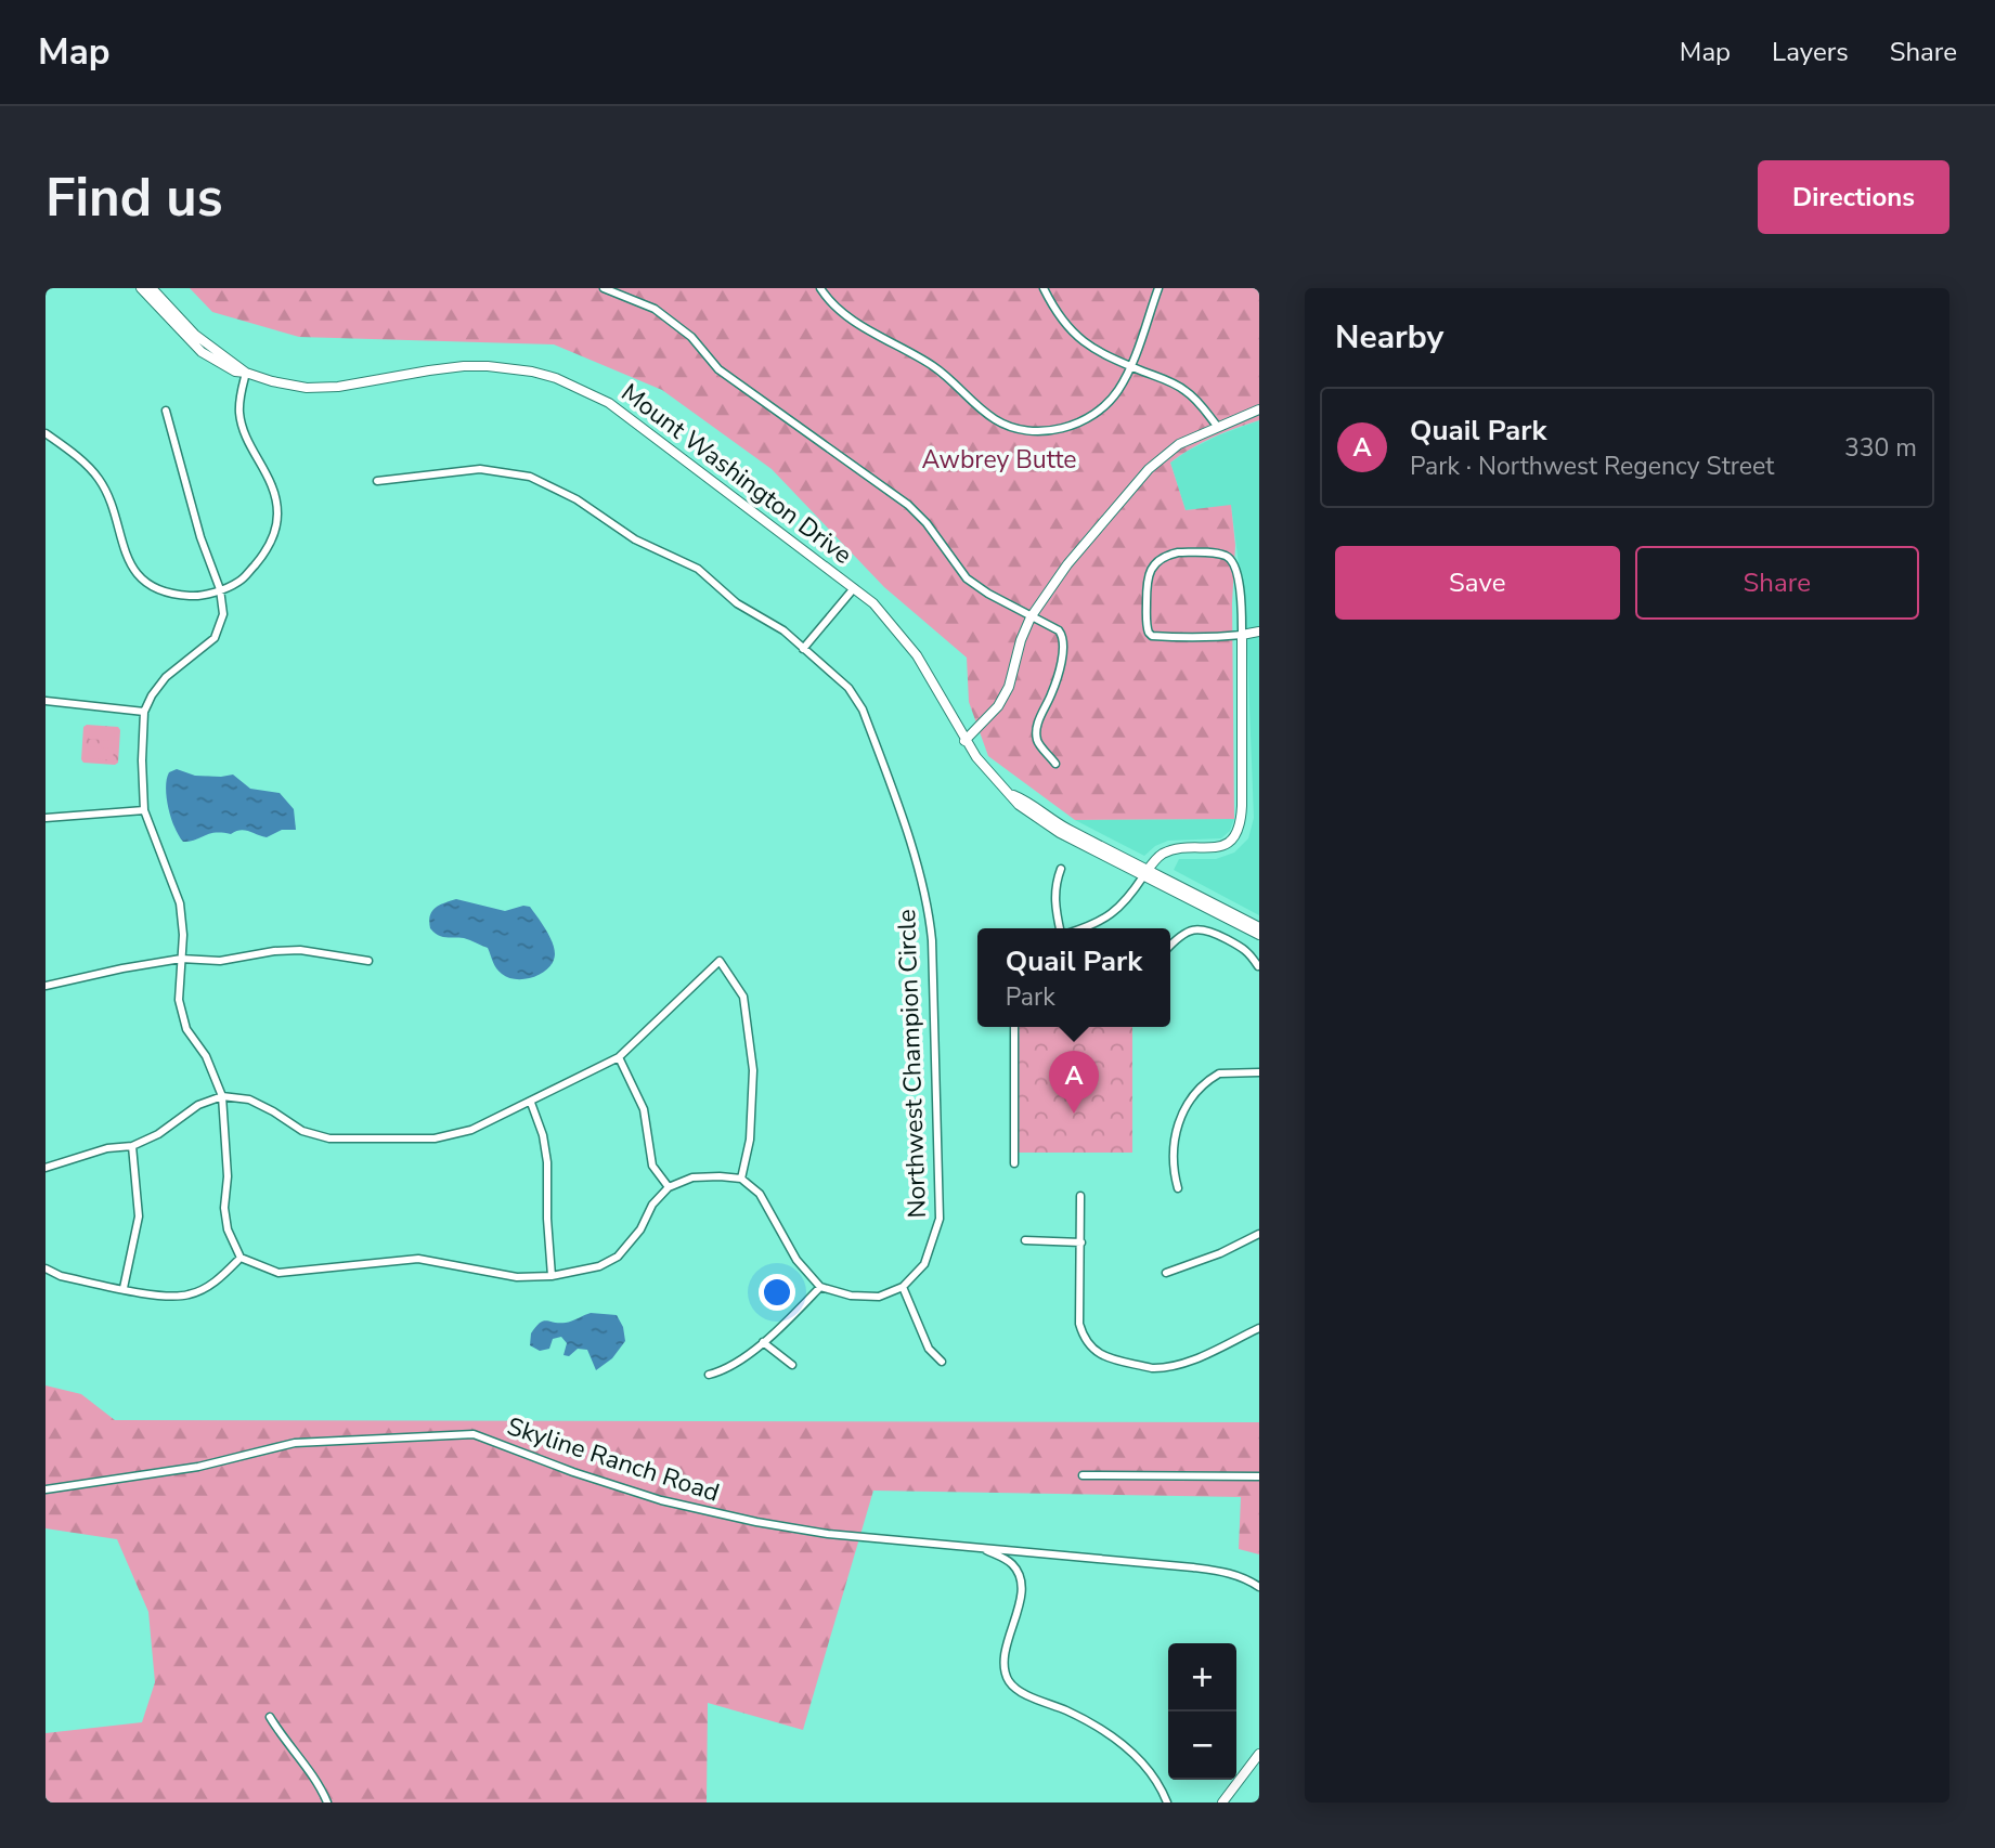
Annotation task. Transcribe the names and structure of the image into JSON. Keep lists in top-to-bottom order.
{
  "streets": {
    "main road": ["Mount Washington Drive"],
    "street": ["Northwest Champion Circle", "Skyline Ranch Road"]
  },
  "parks": ["Awbrey Butte"],
  "page": {
    "header": "Map",
    "nav": ["Map", "Layers", "Share"],
    "buttons": [
      "Directions",
      ["Save", "Share"]
    ],
    "title": "Find us",
    "heading": "Nearby",
    "list": [
      {
        "mark": "A",
        "name": "Quail Park",
        "note": "Park · Northwest Regency Street",
        "value": "330 m"
      }
    ],
    "popup": ["Quail Park", "Park"],
    "pins": "A",
    "map_buttons": ["+", "−"]
  }
}
